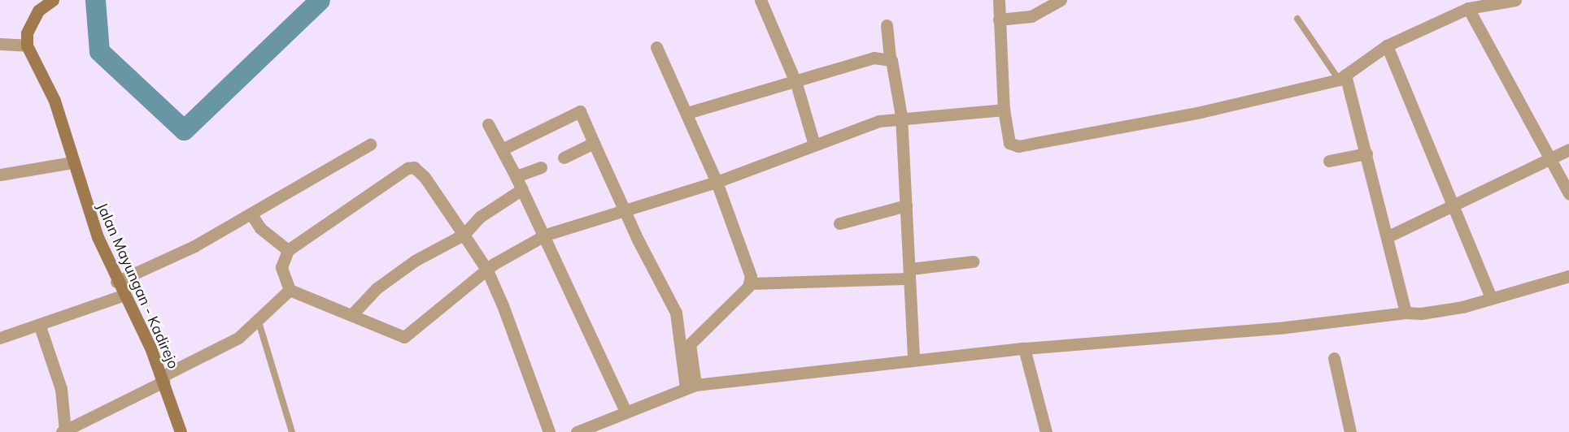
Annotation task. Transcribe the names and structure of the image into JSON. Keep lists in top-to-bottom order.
{
  "streets": {
    "main road": ["Jalan Mayungan - Kadirejo"]
  }
}
